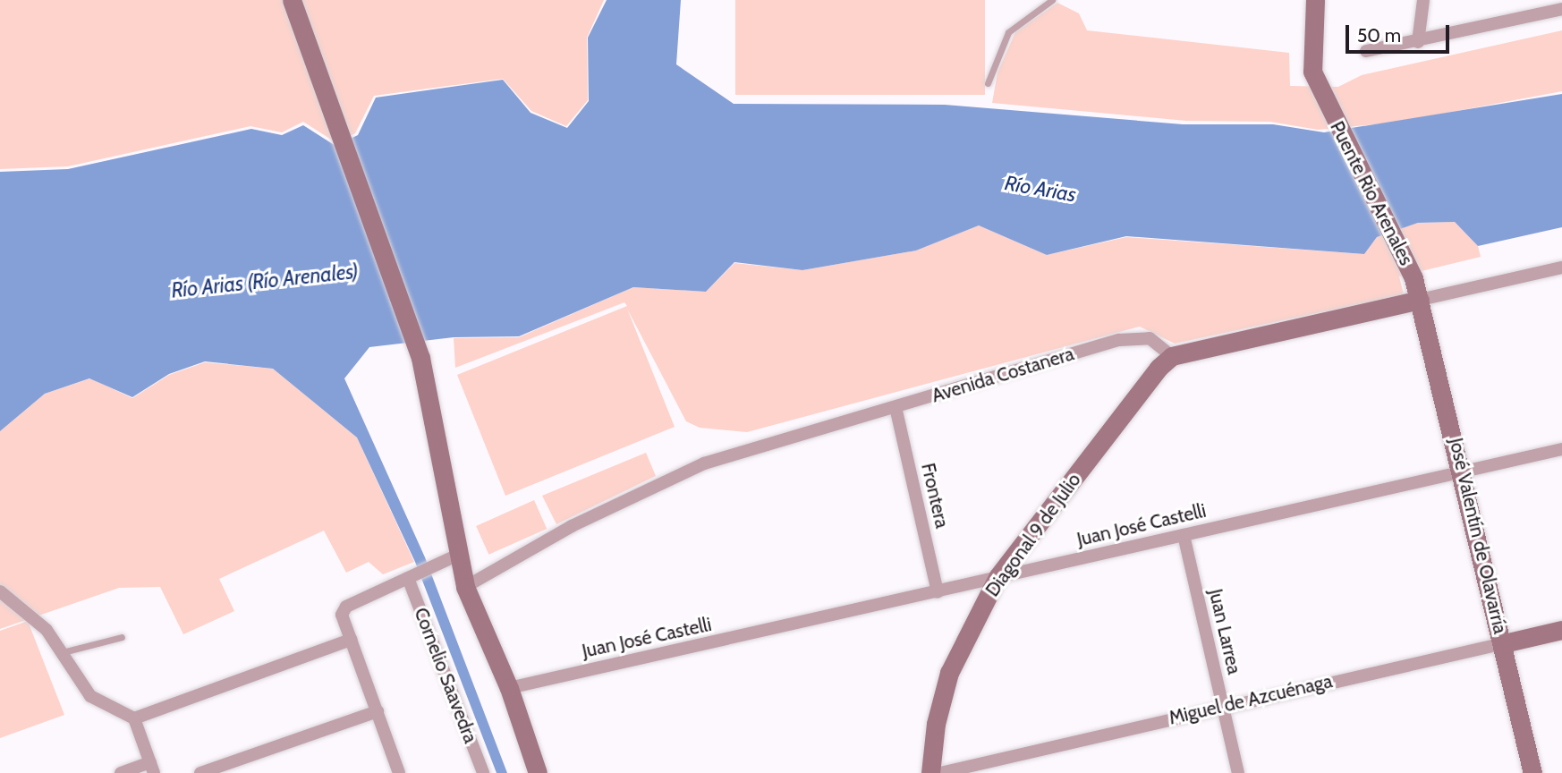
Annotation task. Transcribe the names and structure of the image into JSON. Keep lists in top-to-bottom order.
{
  "streets": {
    "street": [
      "Puente Rio Arenales",
      "Avenida Costanera",
      "Frontera",
      "Juan José Castelli",
      "Diagonal 9 de Julio",
      "José Valentín de Olavarría",
      "Juan Larrea",
      "Cornelio Saavedra",
      "Miguel de Azcuénaga"
    ]
  },
  "crossings": [
    ["Puente Rio Arenales", "José Valentín de Olavarría"],
    ["Avenida Costanera", "Frontera"],
    ["Avenida Costanera", "Diagonal 9 de Julio"],
    ["Frontera", "Juan José Castelli"],
    ["Juan José Castelli", "Diagonal 9 de Julio"],
    ["Juan José Castelli", "José Valentín de Olavarría"],
    ["Juan José Castelli", "Juan Larrea"],
    ["José Valentín de Olavarría", "Miguel de Azcuénaga"],
    ["Juan Larrea", "Miguel de Azcuénaga"]
  ],
  "water": ["Río Arias", "Río Arias (Río Arenales)"],
  "scale_bar": "50 m"
}
